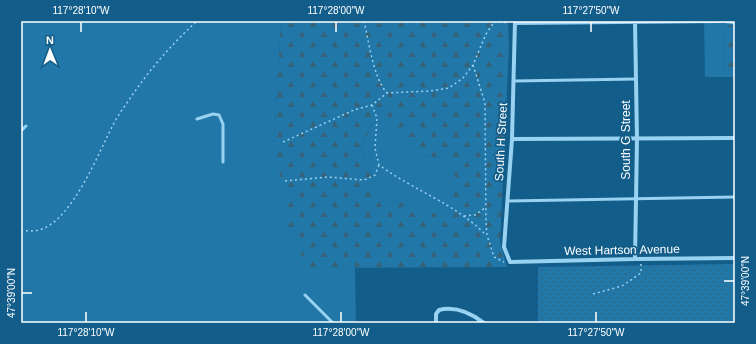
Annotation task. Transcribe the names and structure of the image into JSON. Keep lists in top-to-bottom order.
{
  "streets": {
    "street": ["South G Street", "South H Street", "West Hartson Avenue"]
  },
  "crossings": [
    ["South G Street", "West Hartson Avenue"],
    ["South H Street", "West Hartson Avenue"]
  ],
  "north": "top",
  "coordinates": [
    "117°28'10\"W",
    "117°28'00\"W",
    "117°27'50\"W",
    "47°39'00\"N"
  ]
}
